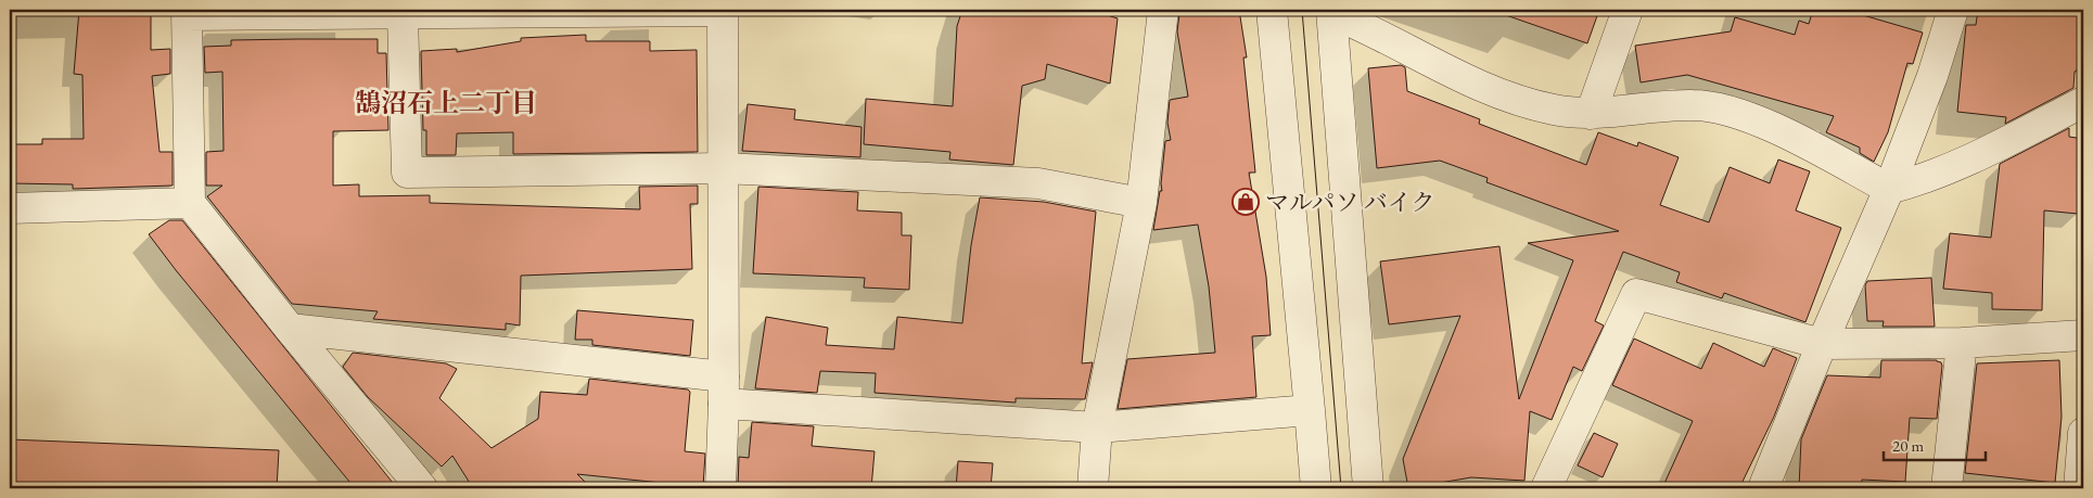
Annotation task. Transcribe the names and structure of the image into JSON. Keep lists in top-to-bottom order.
{
  "districts": ["鵠沼石上二丁目"],
  "places": {
    "shop": ["マルパソ バイク"]
  },
  "scale_bar": "20 m"
}
